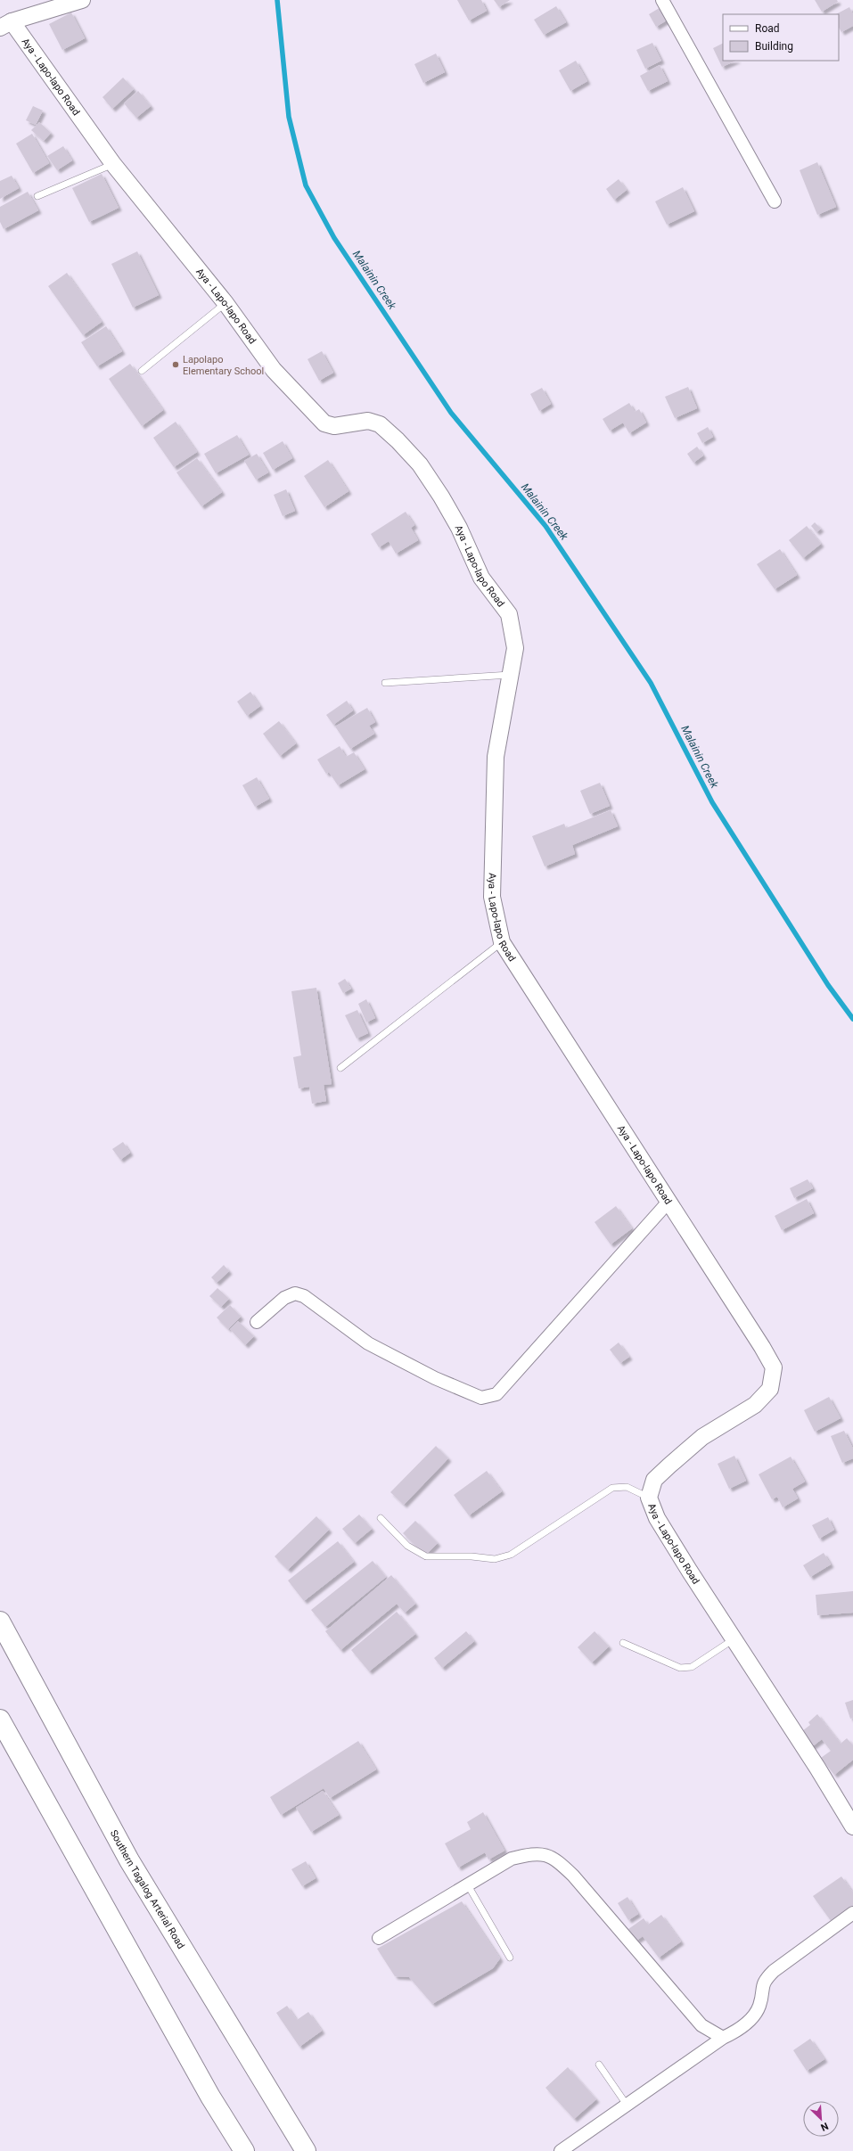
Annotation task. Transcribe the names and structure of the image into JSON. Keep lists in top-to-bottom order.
{
  "streets": {
    "highway": ["Southern Tagalog Arterial Road"],
    "street": ["Aya - Lapo-lapo Road"]
  },
  "water": ["Malainin Creek"],
  "places": ["Lapolapo Elementary School"],
  "legend": ["Road", "Building"],
  "north": "bottom right"
}
